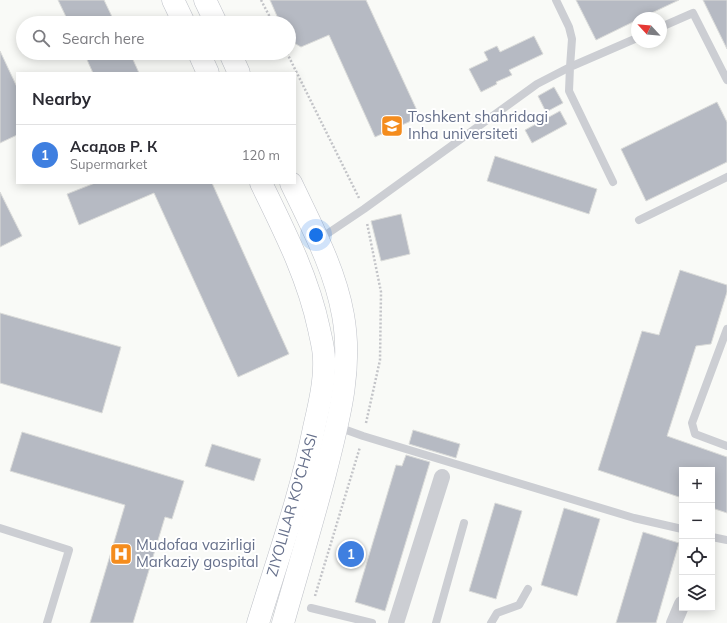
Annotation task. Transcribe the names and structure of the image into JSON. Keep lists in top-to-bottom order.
{
  "streets": {
    "main road": ["ZIYOLILAR KO'CHASI"]
  },
  "places": {
    "school or university": ["Toshkent shahridagi Inha universiteti"],
    "hospital": ["Mudofaa vazirligi Markaziy gospital"]
  },
  "north": "top left",
  "page": {
    "search": "Search here",
    "heading": "Nearby",
    "list": [
      {
        "mark": "1",
        "name": "Асадов Р. К",
        "note": "Supermarket",
        "value": "120 m"
      }
    ],
    "map_buttons": ["+", "−"],
    "pins": "1"
  }
}
